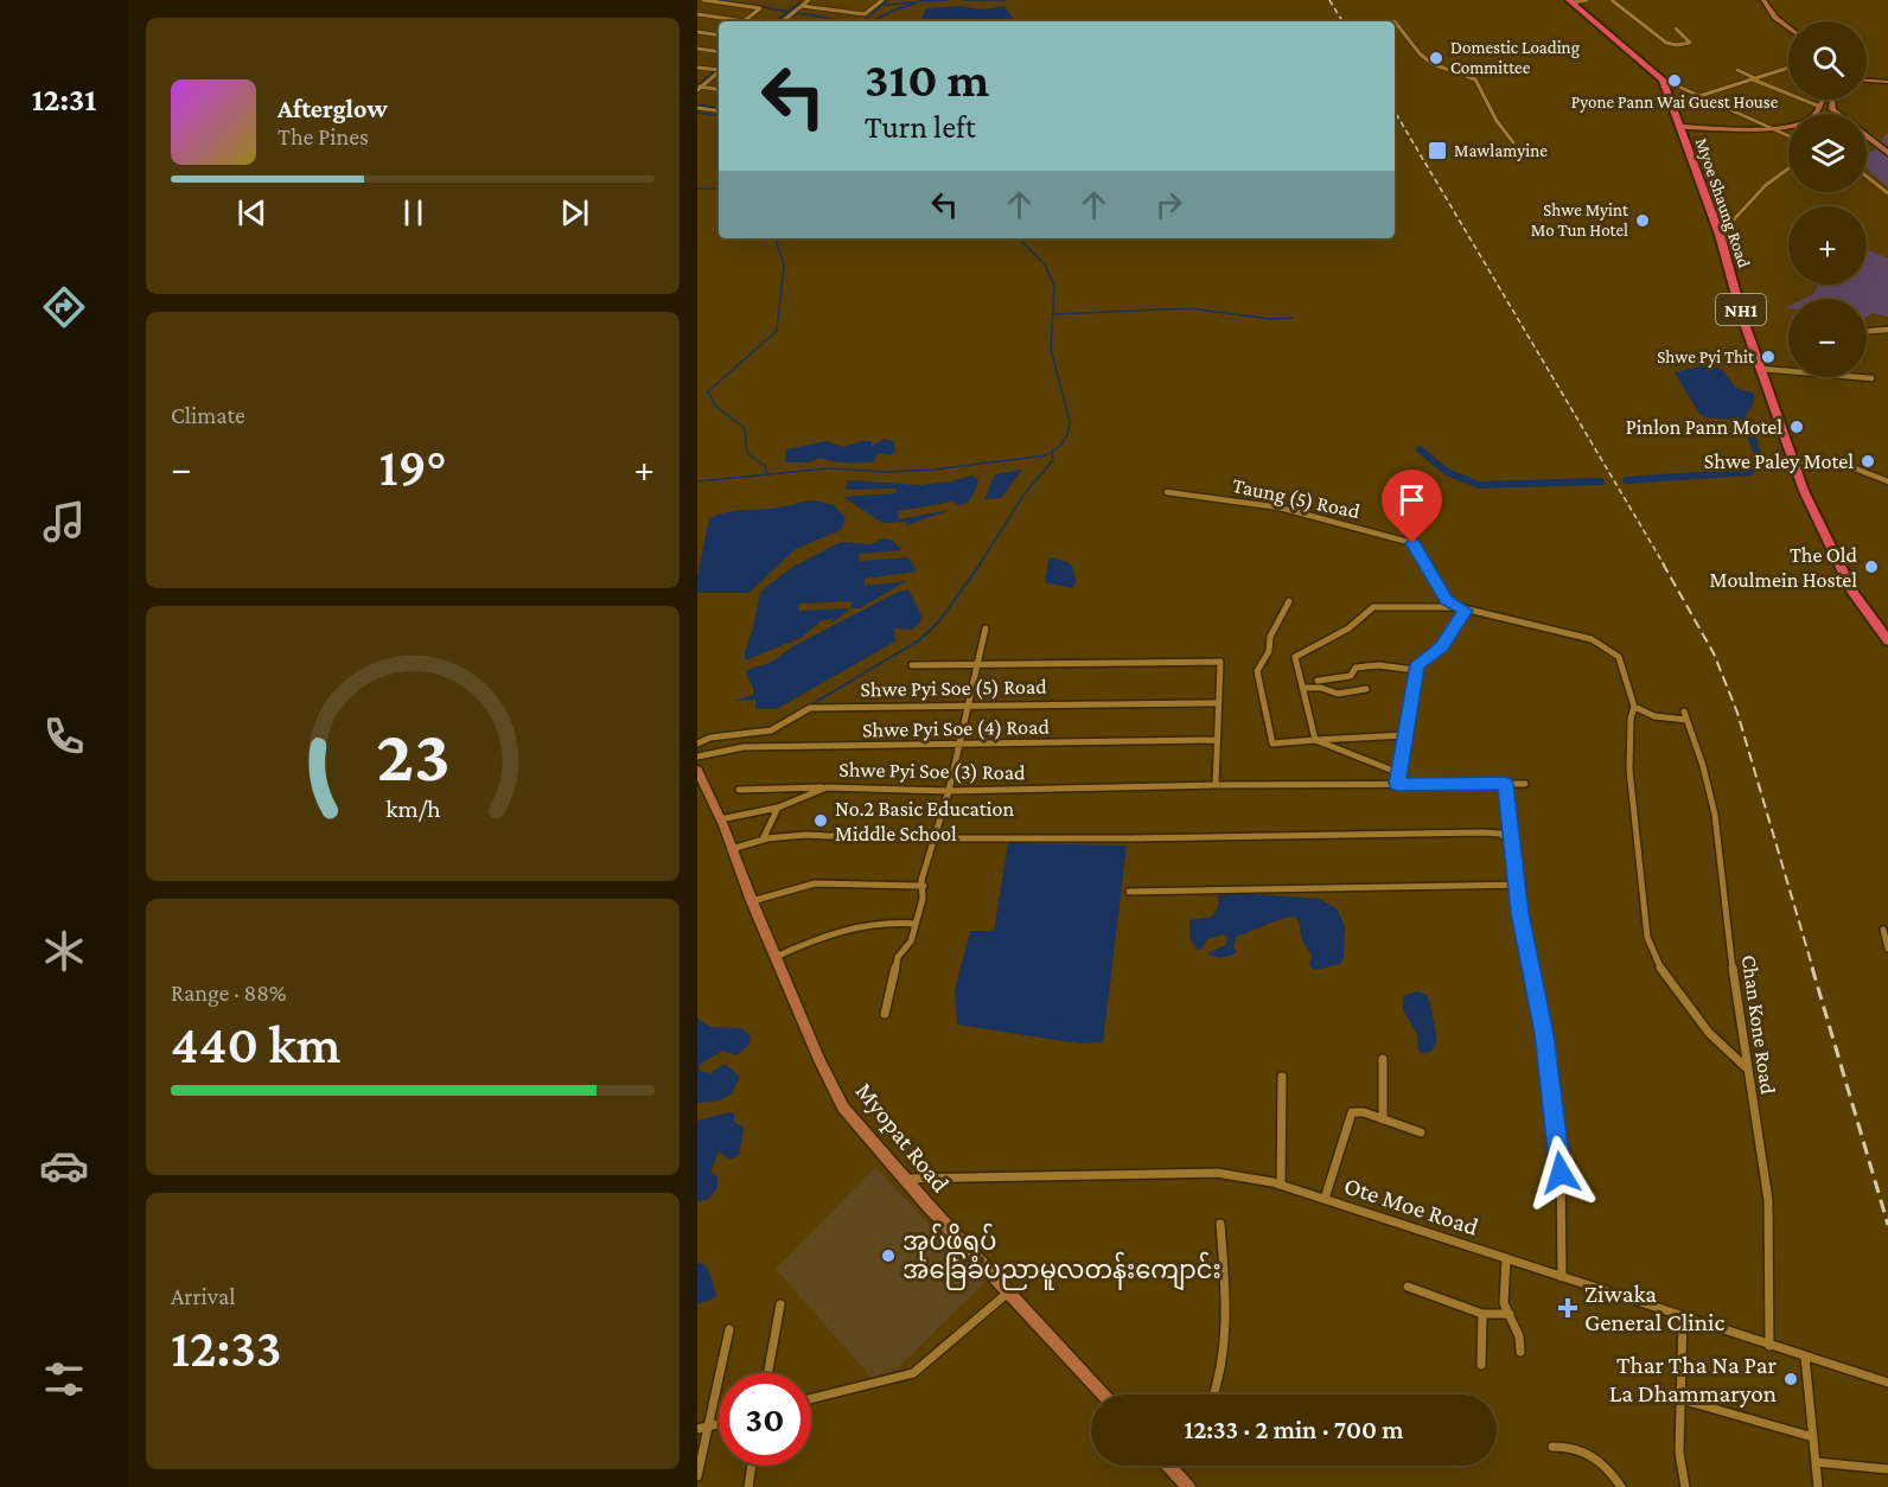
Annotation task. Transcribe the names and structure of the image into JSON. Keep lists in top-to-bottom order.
{
  "streets": {
    "highway": ["Myoe Shaung Road", "NH1"],
    "main road": ["Myopat Road"],
    "street": [
      "Taung (5) Road",
      "Shwe Pyi Soe (5) Road",
      "Shwe Pyi Soe (4) Road",
      "Shwe Pyi Soe (3) Road",
      "Chan Kone Road",
      "Ote Moe Road"
    ]
  },
  "crossings": [
    ["Shwe Pyi Soe (3) Road", "Myopat Road"],
    ["Chan Kone Road", "Ote Moe Road"],
    ["Myopat Road", "Ote Moe Road"]
  ],
  "places": {
    "other": [
      "Domestic Loading Committee",
      "Pyone Pann Wai Guest House",
      "Shwe Myint Mo Tun Hotel",
      "Shwe Pyi Thit",
      "Pinlon Pann Motel",
      "Shwe Paley Motel",
      "The Old Moulmein Hostel",
      "No.2 Basic Education Middle School",
      "အုပ်ဖိုရပ် အခြေခံပညာမူလတန်းကျောင်း",
      "Thar Tha Na Par La Dhammaryon"
    ],
    "transit": ["Mawlamyine"],
    "health": ["Ziwaka General Clinic"]
  },
  "page": {
    "tabs": "12:31",
    "map_buttons": ["+", "−"],
    "turn": ["310 m", "Turn left"],
    "song": ["Afterglow", "The Pines"],
    "tile": [
      "Climate",
      ["Range · 88%", "440 km"],
      ["Arrival", "12:33"]
    ],
    "heat": ["−", "19°", "+"],
    "limit": "30",
    "trip": "12:33 · 2 min · 700 m",
    "gauge": ["23", "km/h"]
  }
}
